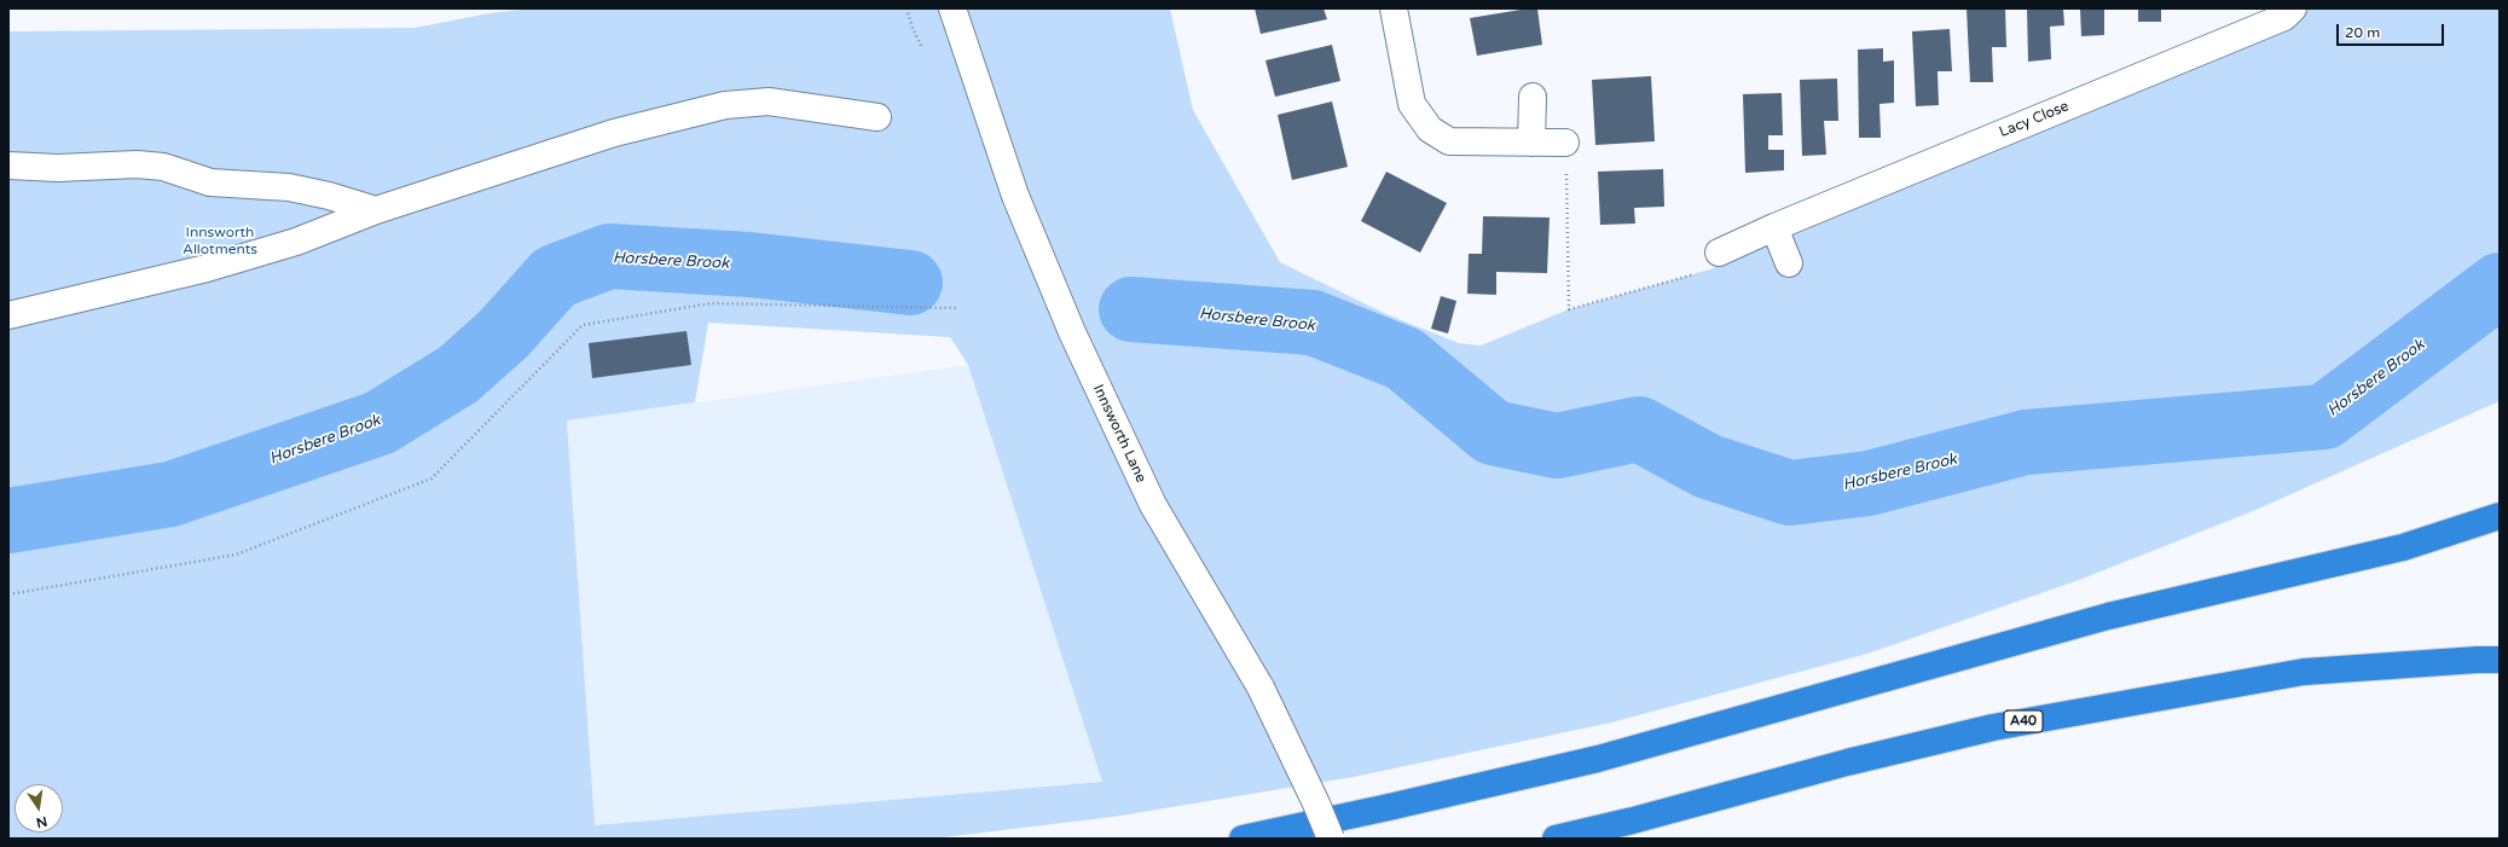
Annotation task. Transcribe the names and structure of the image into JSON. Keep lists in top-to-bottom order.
{
  "streets": {
    "highway": ["A40"],
    "street": ["Lacy Close", "Innsworth Lane"]
  },
  "water": ["Horsbere Brook"],
  "parks": ["Innsworth Allotments"],
  "scale_bar": "20 m",
  "north": "bottom"
}
